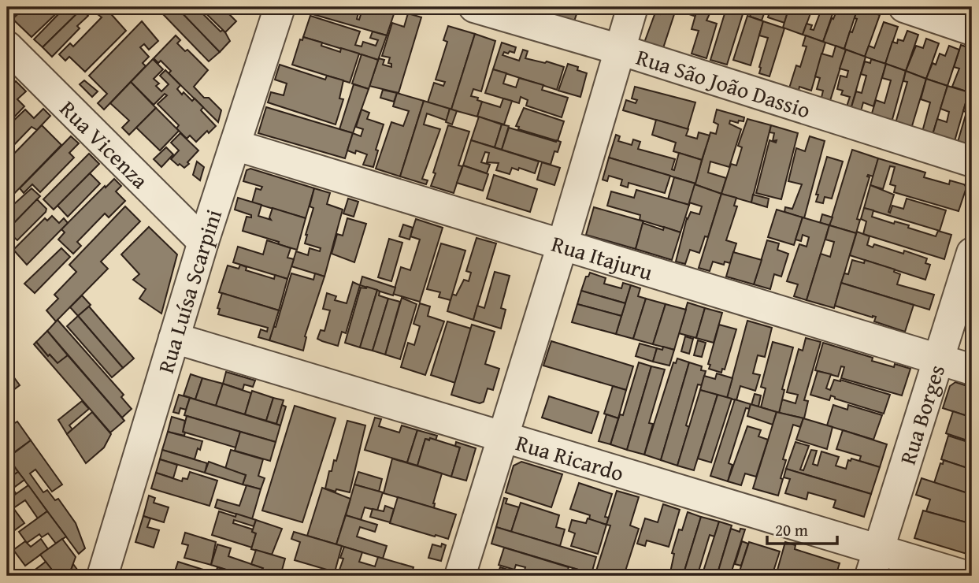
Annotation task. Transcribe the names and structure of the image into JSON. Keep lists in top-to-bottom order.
{
  "streets": {
    "street": [
      "Rua São João Dassio",
      "Rua Vicenza",
      "Rua Itajuru",
      "Rua Luísa Scarpini",
      "Rua Borges",
      "Rua Ricardo"
    ]
  },
  "crossings": [
    ["Rua Vicenza", "Rua Luísa Scarpini"],
    ["Rua Itajuru", "Rua Luísa Scarpini"],
    ["Rua Itajuru", "Rua Borges"],
    ["Rua Luísa Scarpini", "Rua Ricardo"],
    ["Rua Borges", "Rua Ricardo"]
  ],
  "scale_bar": "20 m"
}
